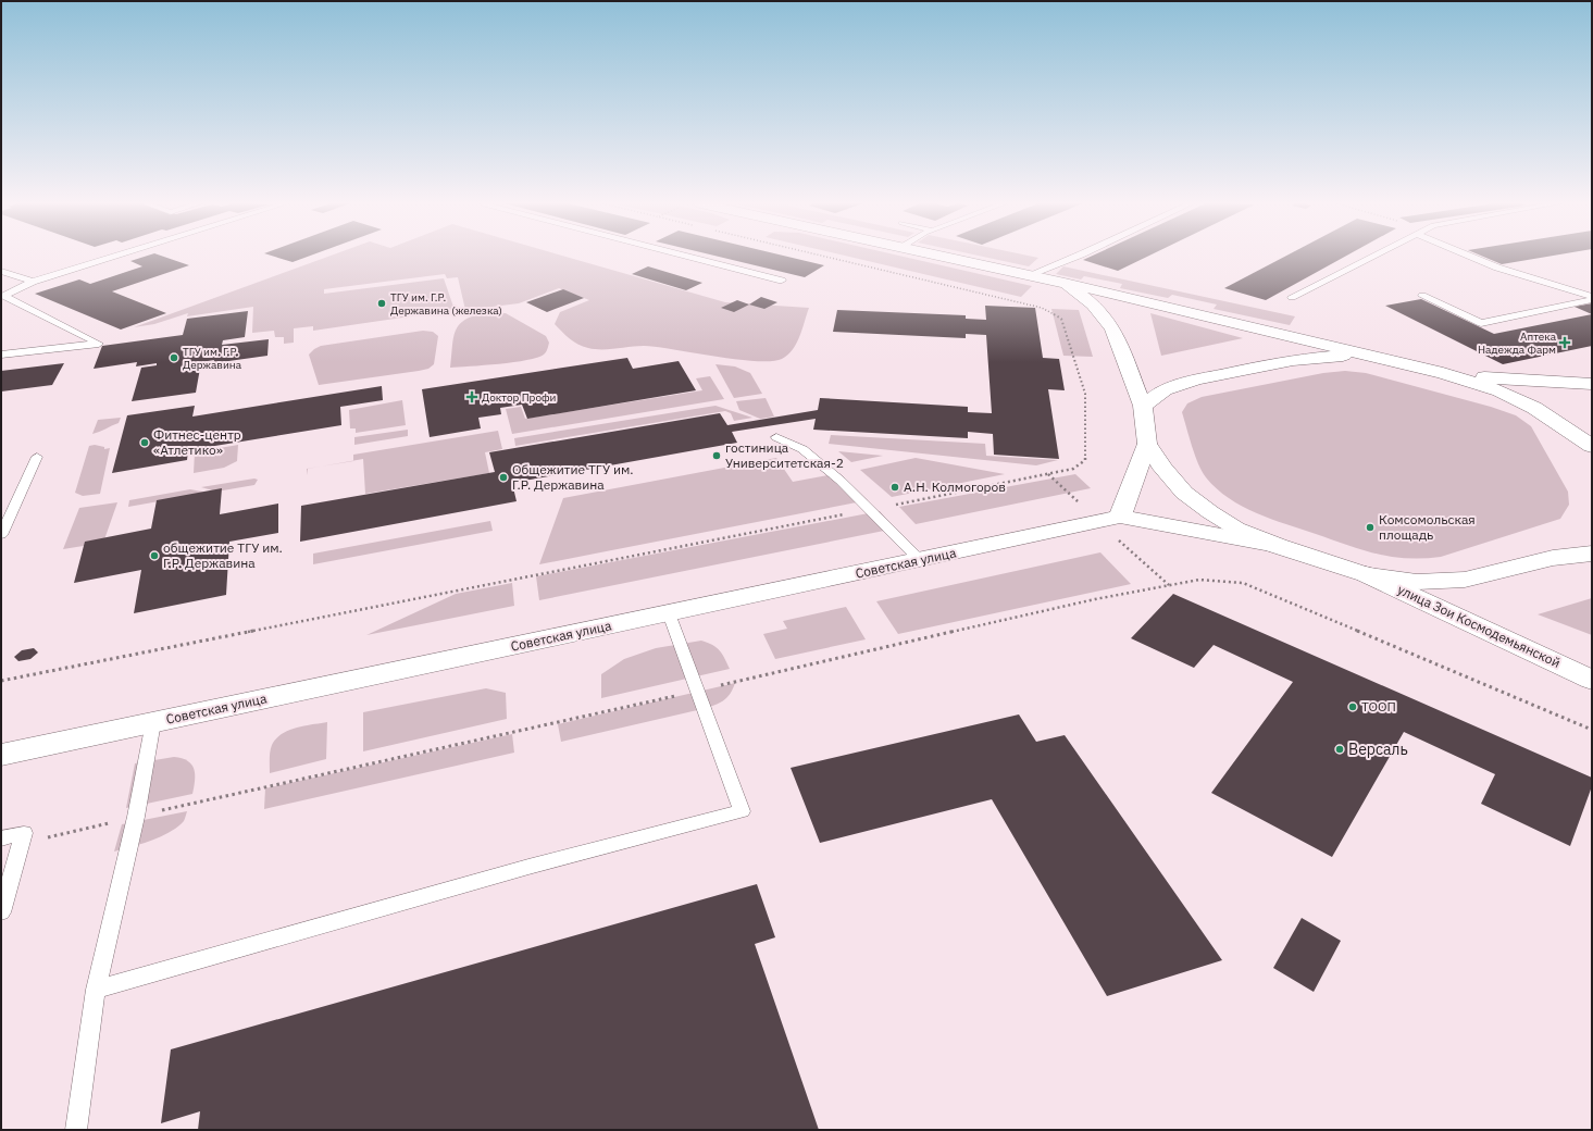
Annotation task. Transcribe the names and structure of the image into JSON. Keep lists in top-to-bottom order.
{
  "streets": {
    "main road": ["Советская улица", "улица Зои Космодемьянской"]
  },
  "places": {
    "other": [
      "ТГУ им. Г.Р. Державина (железка)",
      "ТГУ им. Г.Р. Державина",
      "Фитнес-центр «Атлетико»",
      "гостиница Университетская-2",
      "Общежитие ТГУ им. Г.Р. Державина",
      "А.Н. Колмогоров",
      "Комсомольская площадь",
      "общежитие ТГУ им. Г.Р. Державина",
      "ТООП",
      "Версаль"
    ],
    "health": ["Аптека Надежда Фарм", "Доктор Профи"]
  }
}
